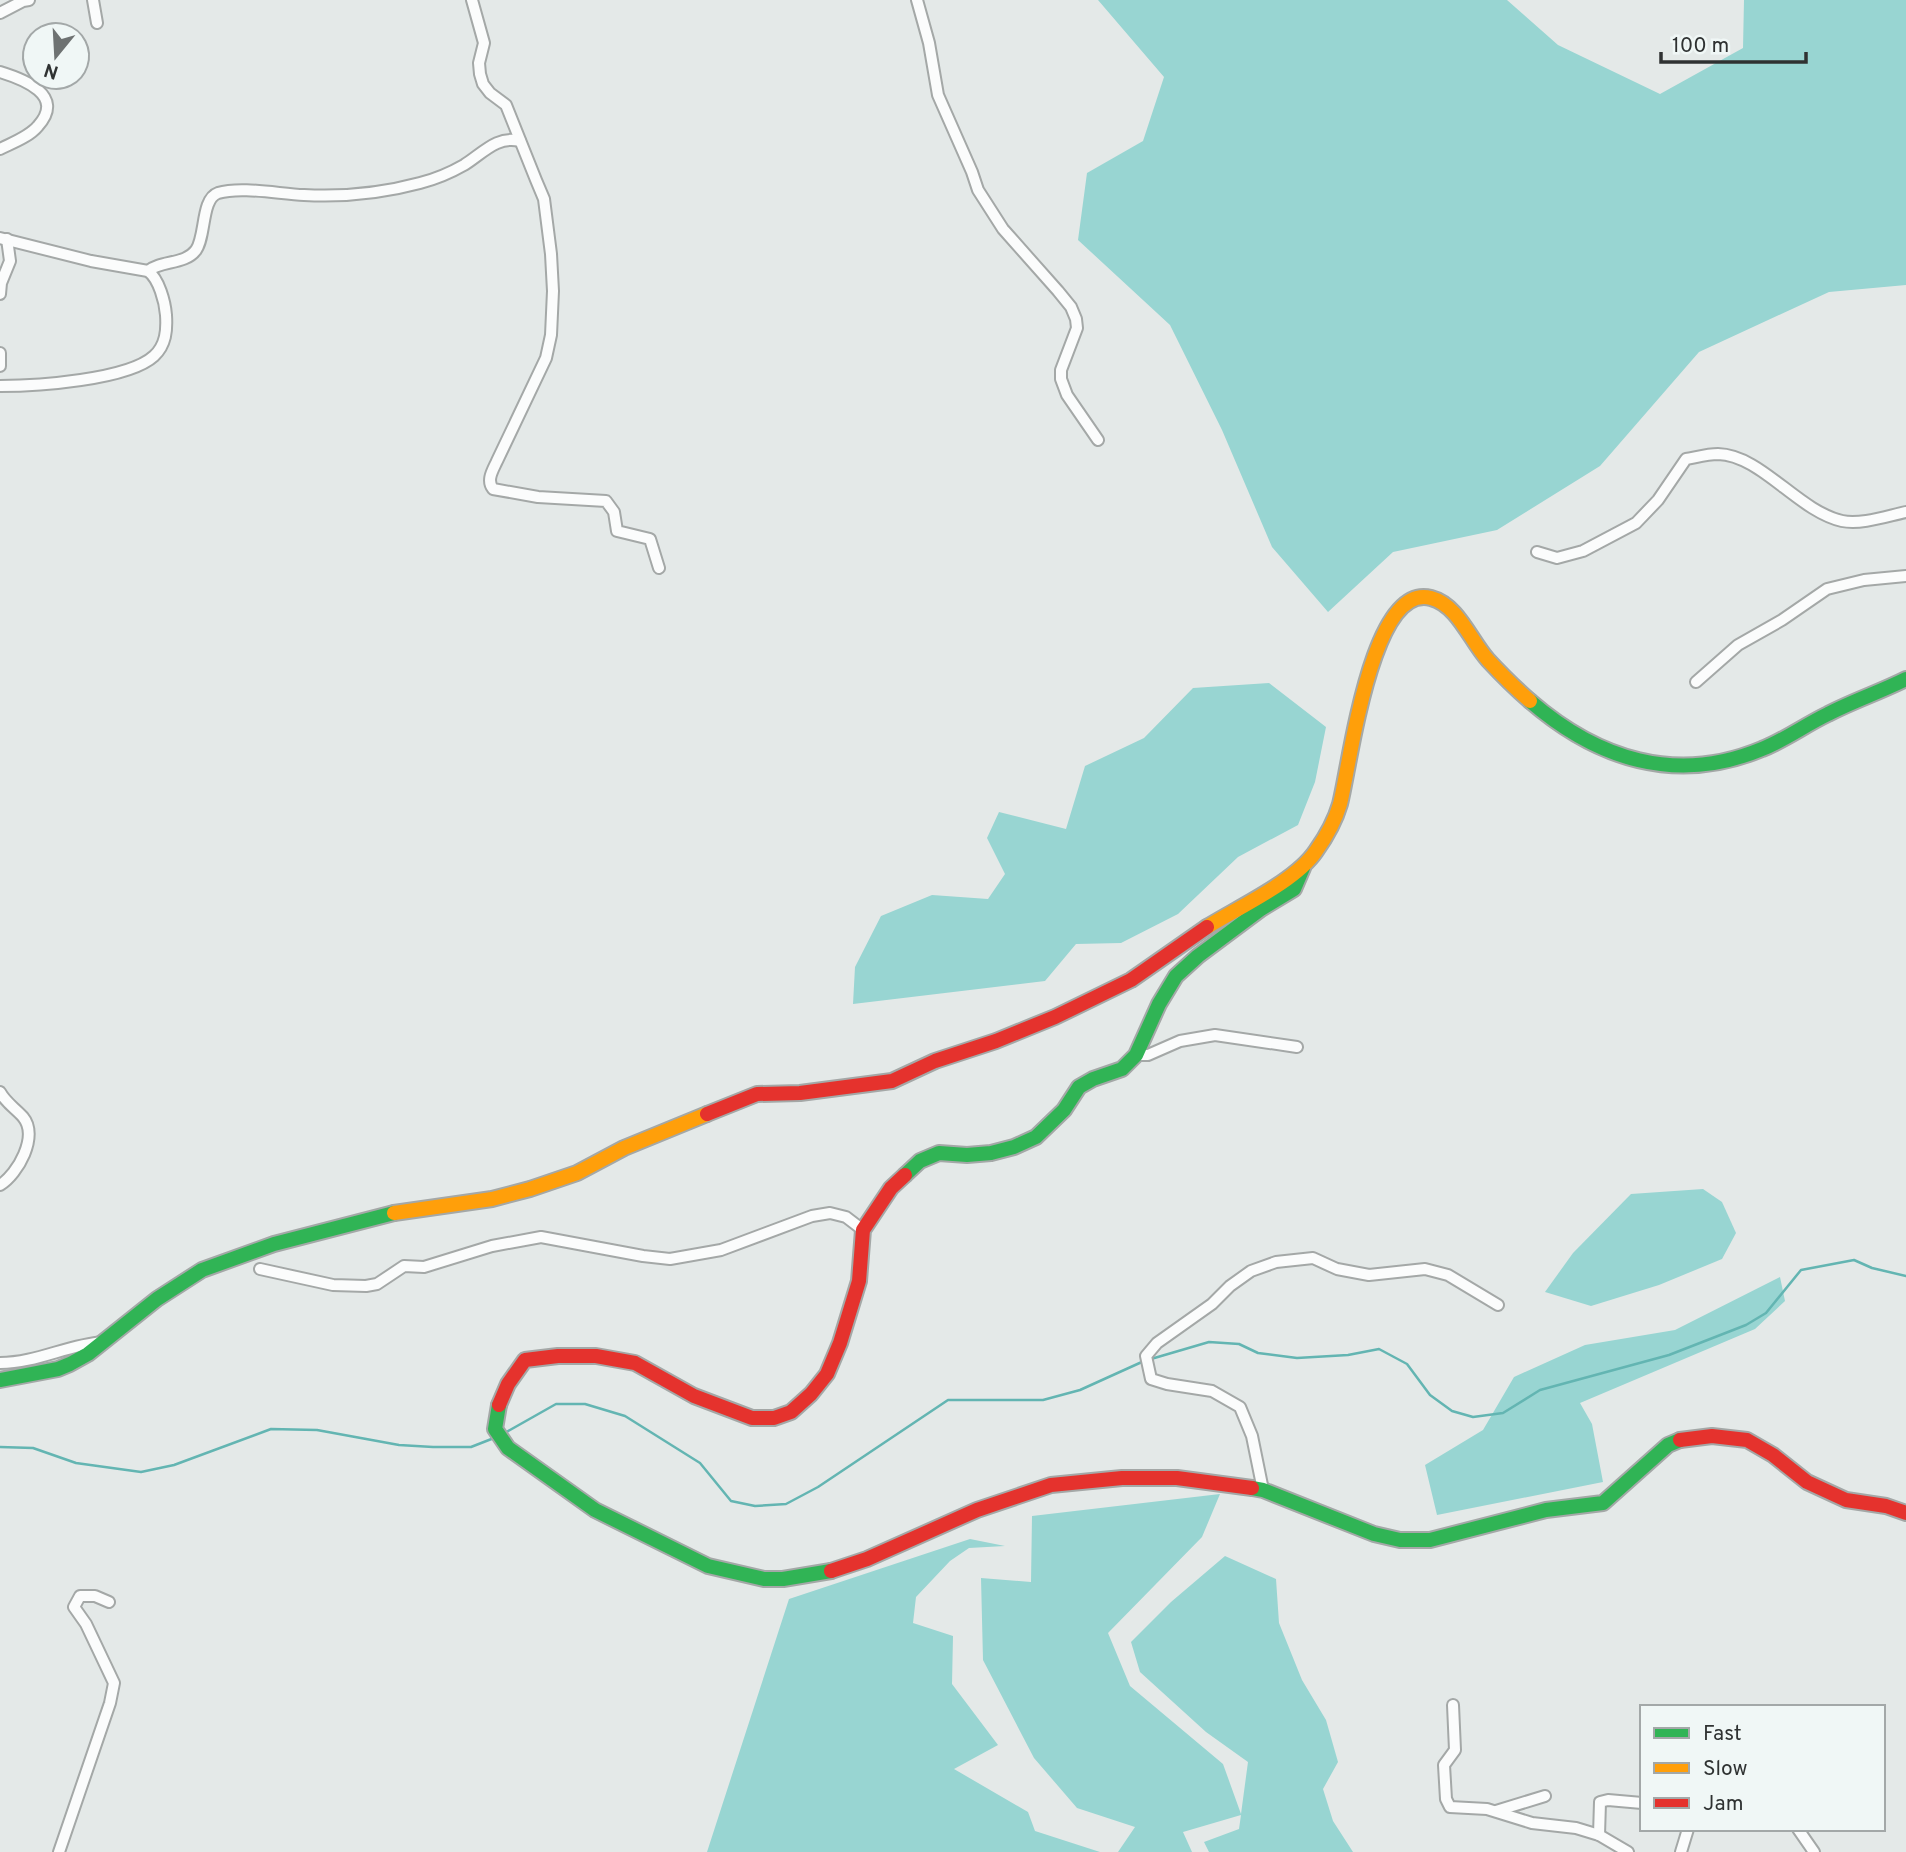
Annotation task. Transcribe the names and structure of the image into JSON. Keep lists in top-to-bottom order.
{
  "legend": ["Fast", "Slow", "Jam"],
  "scale_bar": "100 m",
  "north": "bottom"
}
